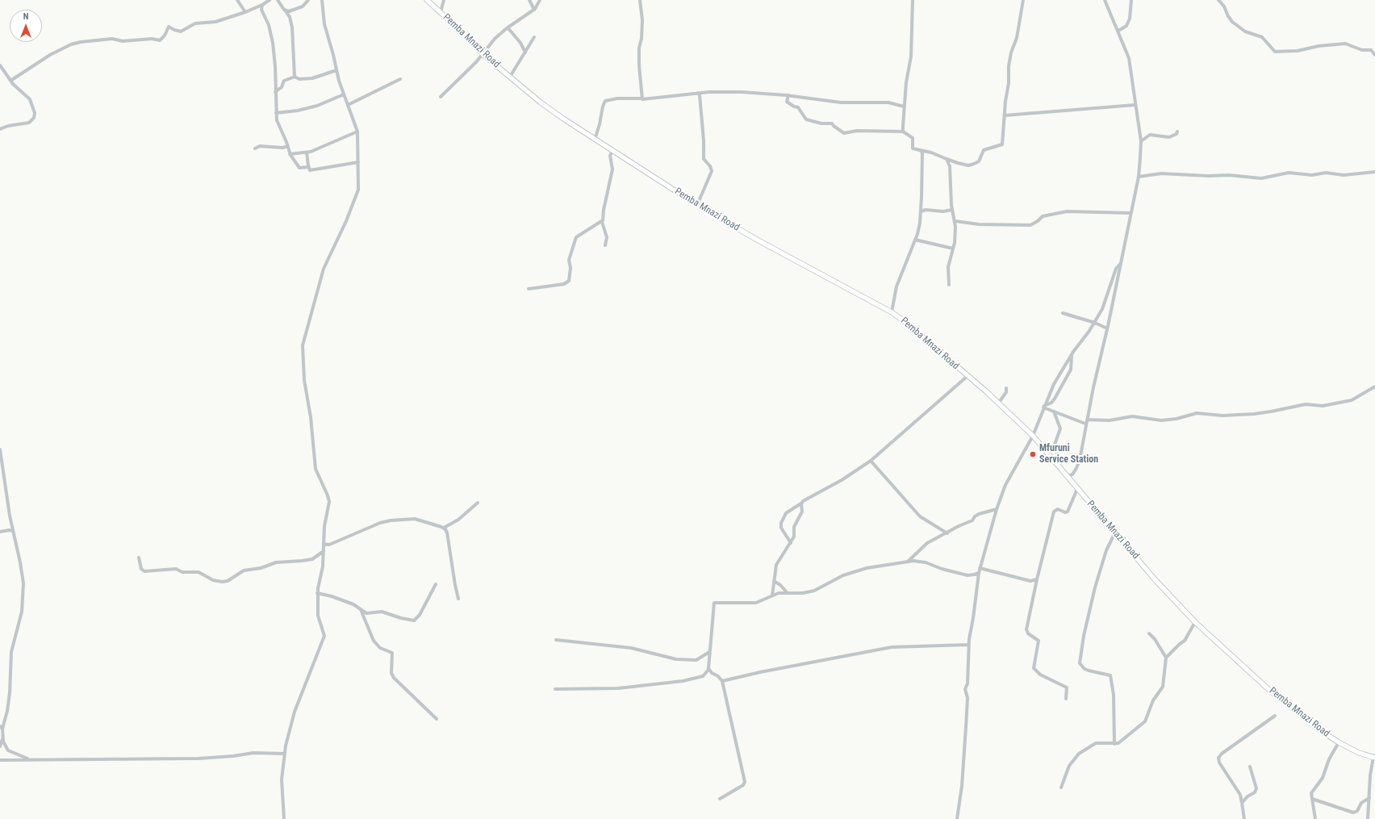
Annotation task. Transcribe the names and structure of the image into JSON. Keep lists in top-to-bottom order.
{
  "streets": {
    "main road": ["Pemba Mnazi Road"]
  },
  "places": ["Mfuruni Service Station"],
  "north": "top"
}
